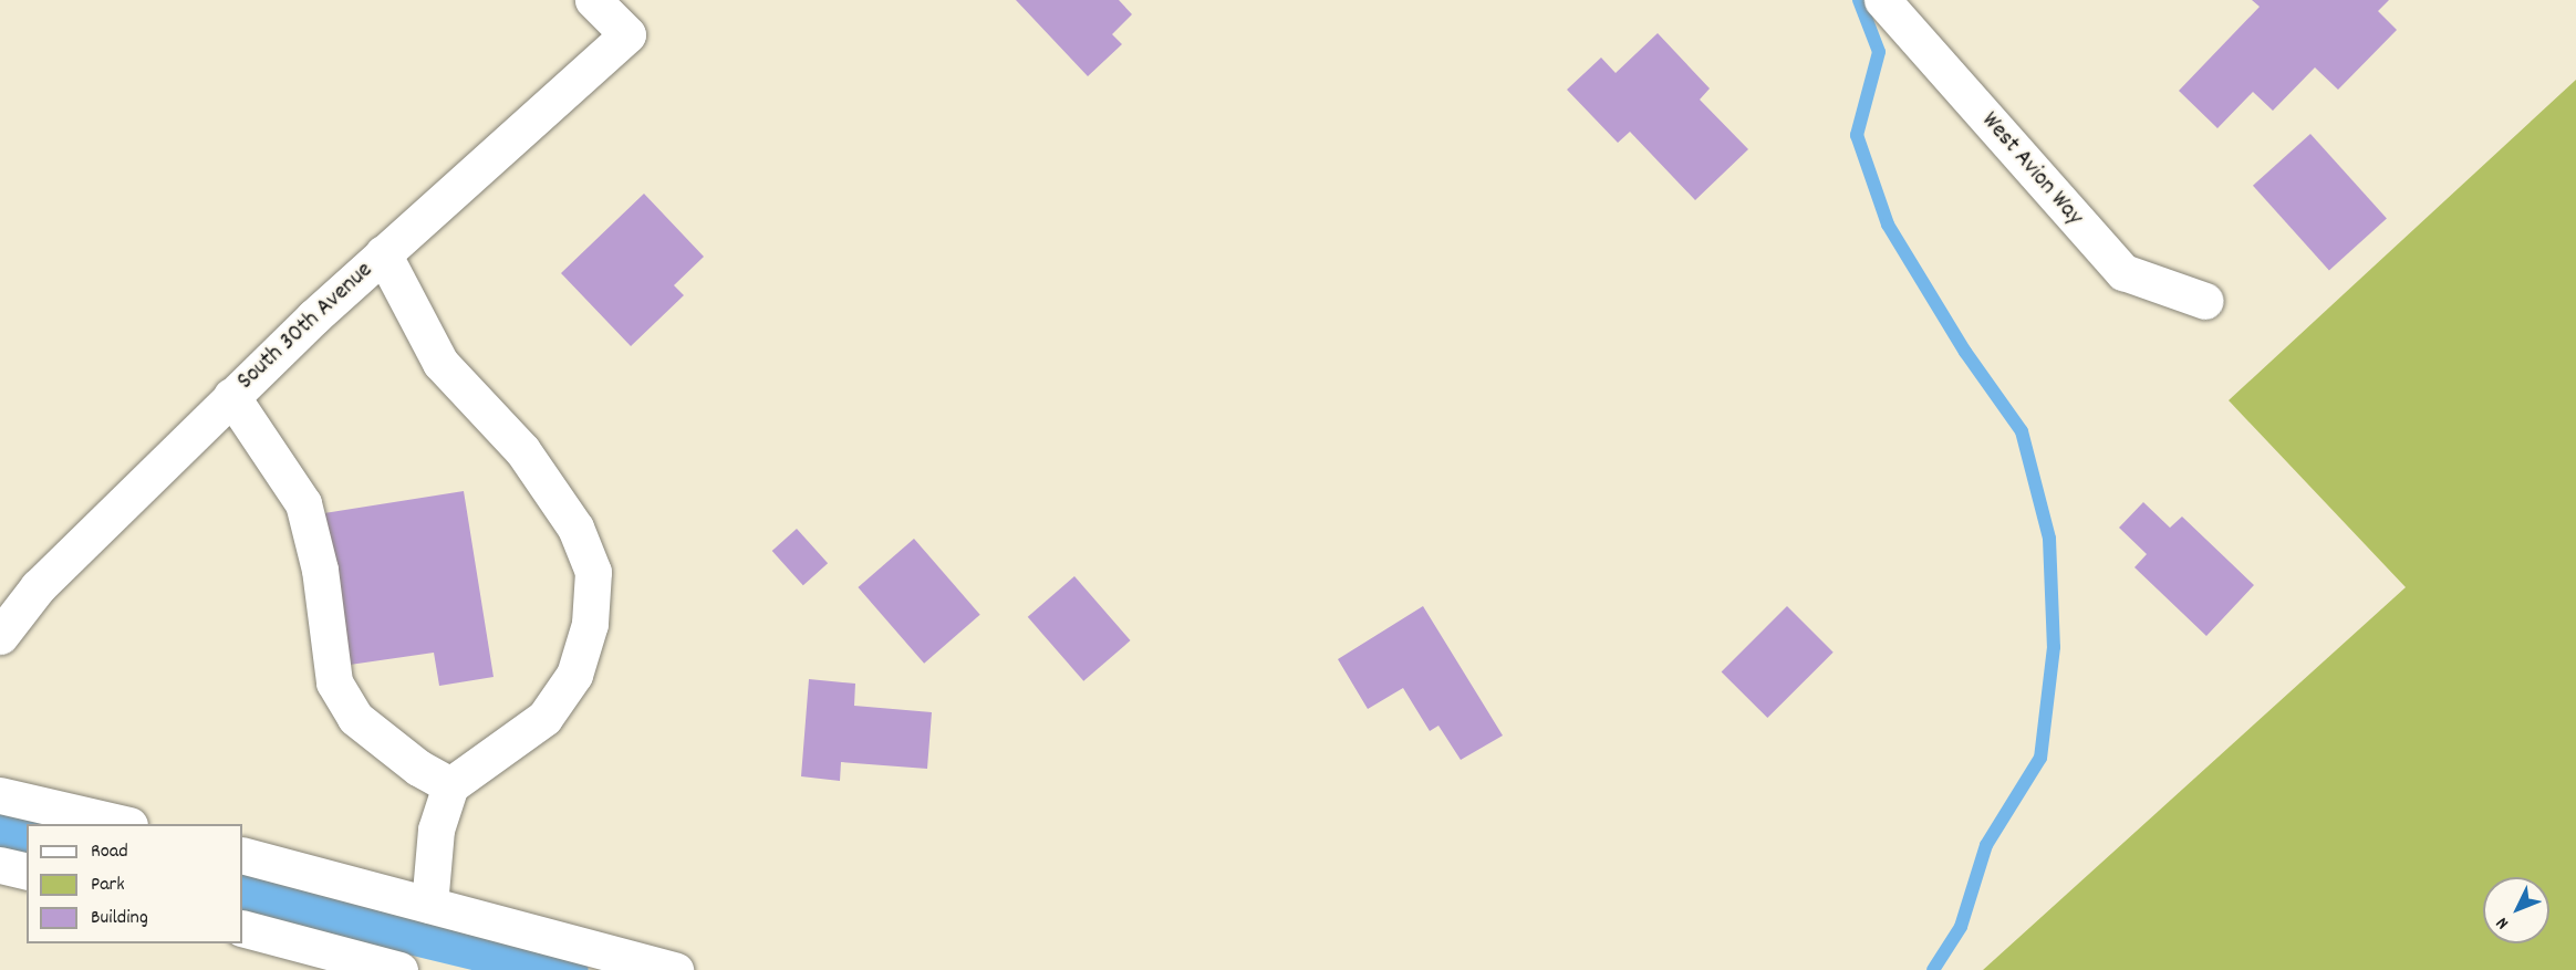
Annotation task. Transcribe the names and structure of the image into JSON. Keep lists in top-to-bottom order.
{
  "streets": {
    "street": ["West Avion Way", "South 30th Avenue"]
  },
  "legend": ["Road", "Park", "Building"],
  "north": "bottom left"
}
